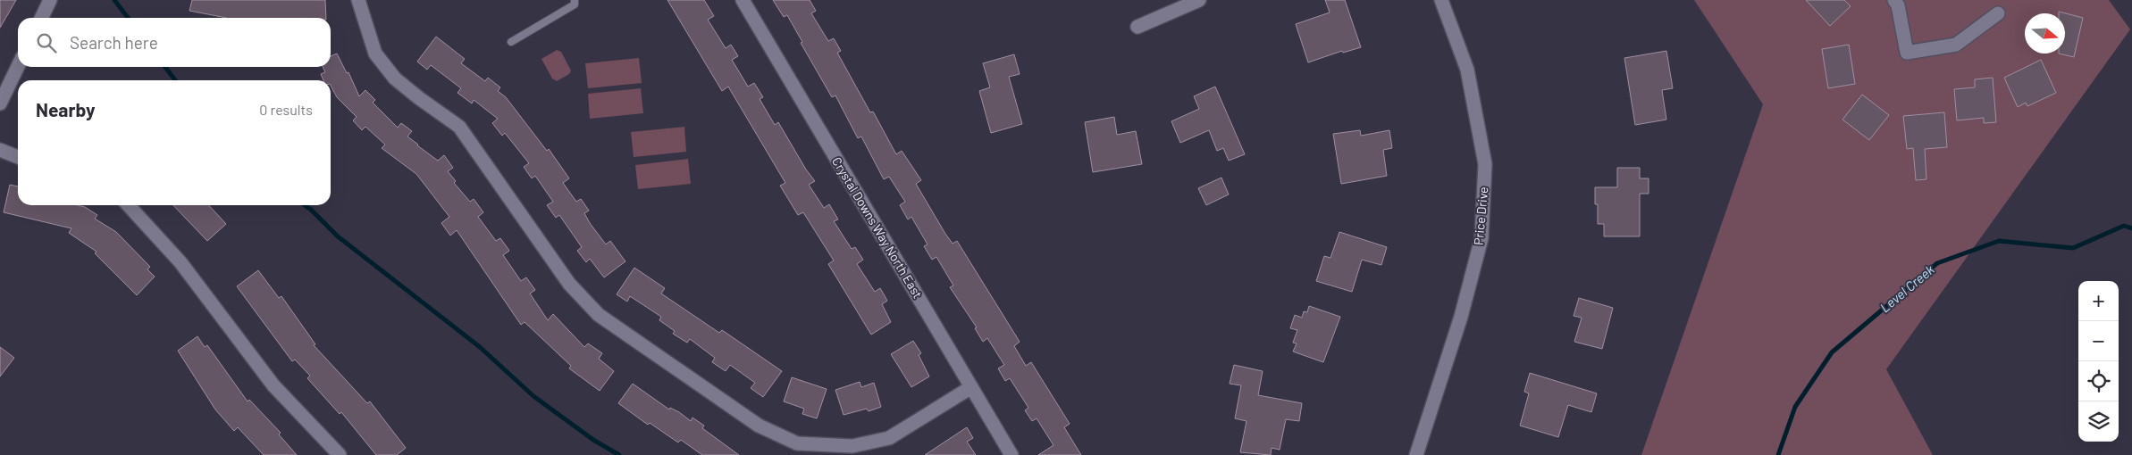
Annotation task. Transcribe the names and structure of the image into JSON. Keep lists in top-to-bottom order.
{
  "streets": {
    "street": ["Price Drive", "Crystal Downs Way North East"]
  },
  "water": ["Level Creek"],
  "north": "right",
  "page": {
    "search": "Search here",
    "heading": ["Nearby", "0 results"],
    "map_buttons": ["+", "−"]
  }
}
